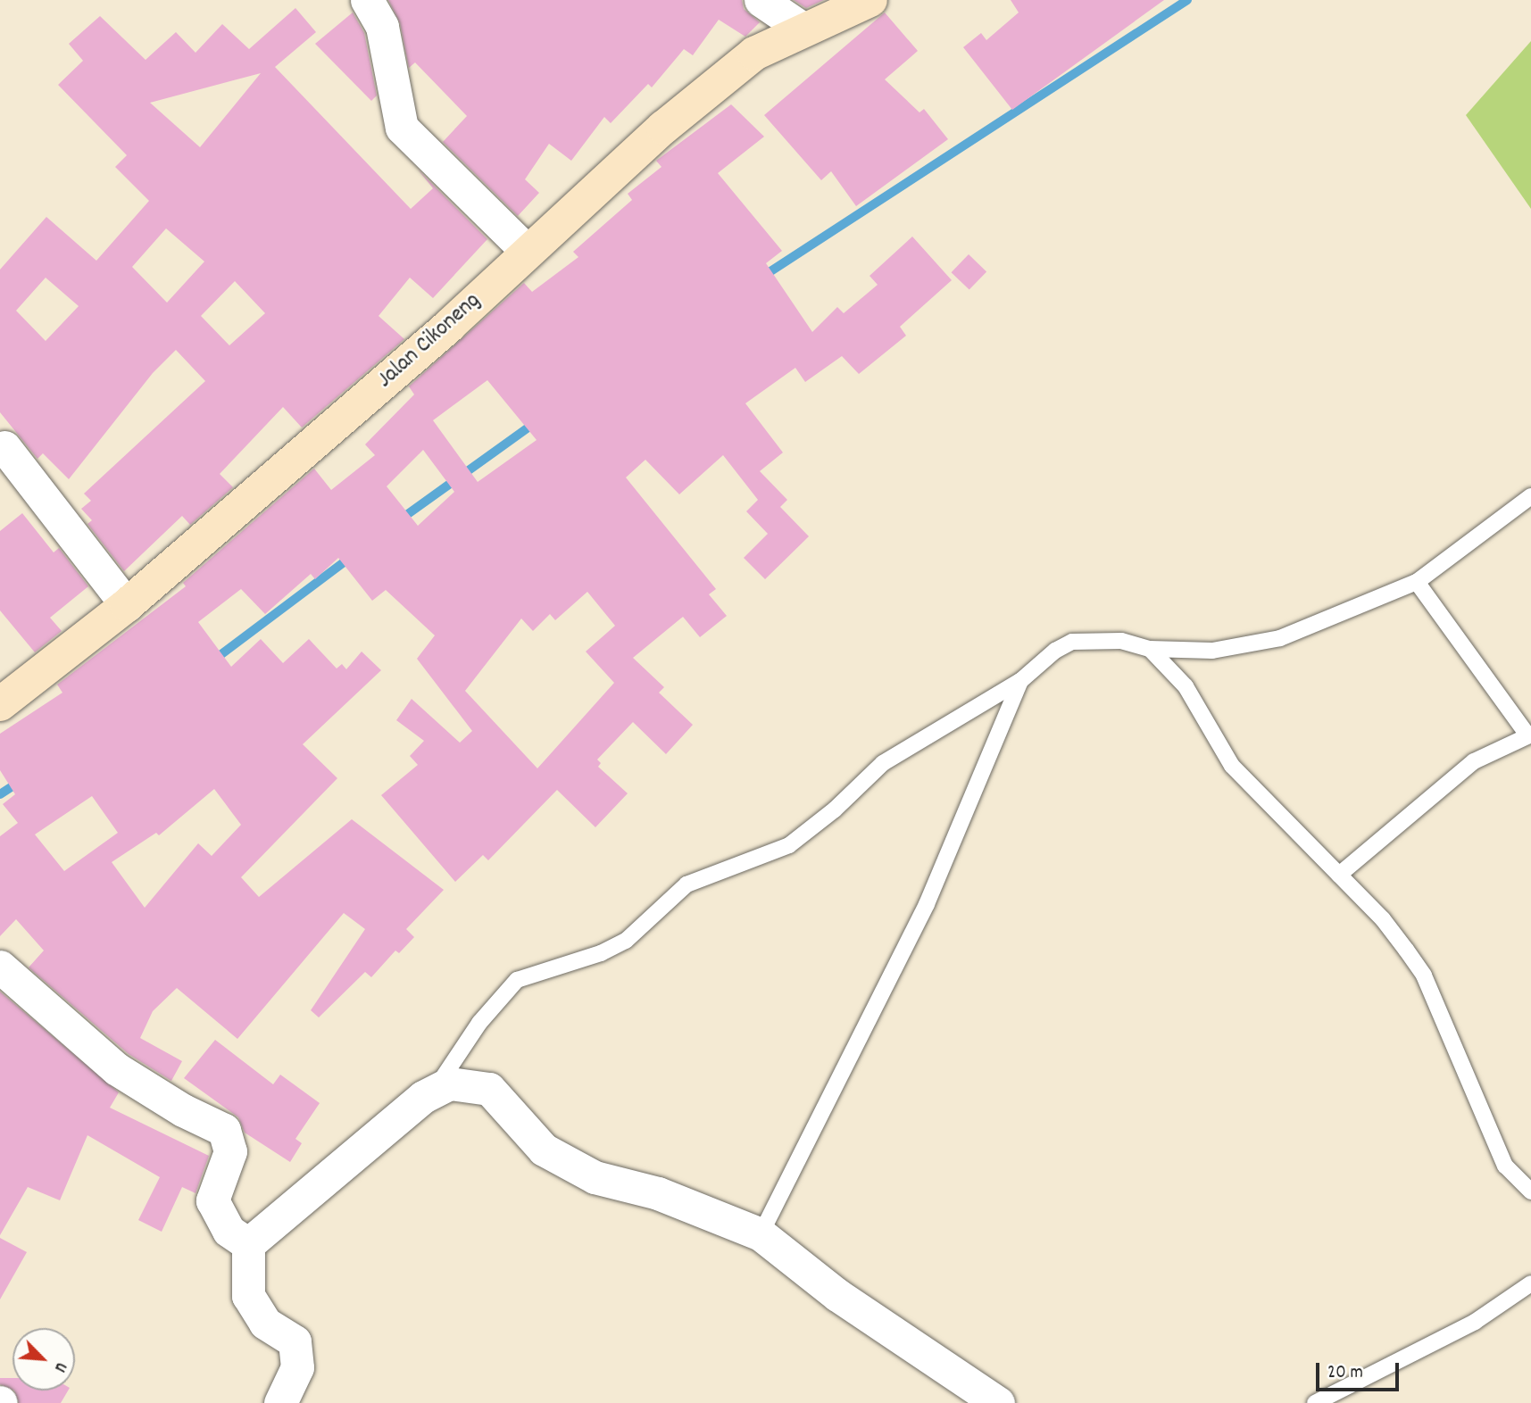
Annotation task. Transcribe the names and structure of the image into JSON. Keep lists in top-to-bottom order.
{
  "streets": {
    "street": ["Jalan Cikoneng"]
  },
  "scale_bar": "20 m",
  "north": "bottom right"
}
